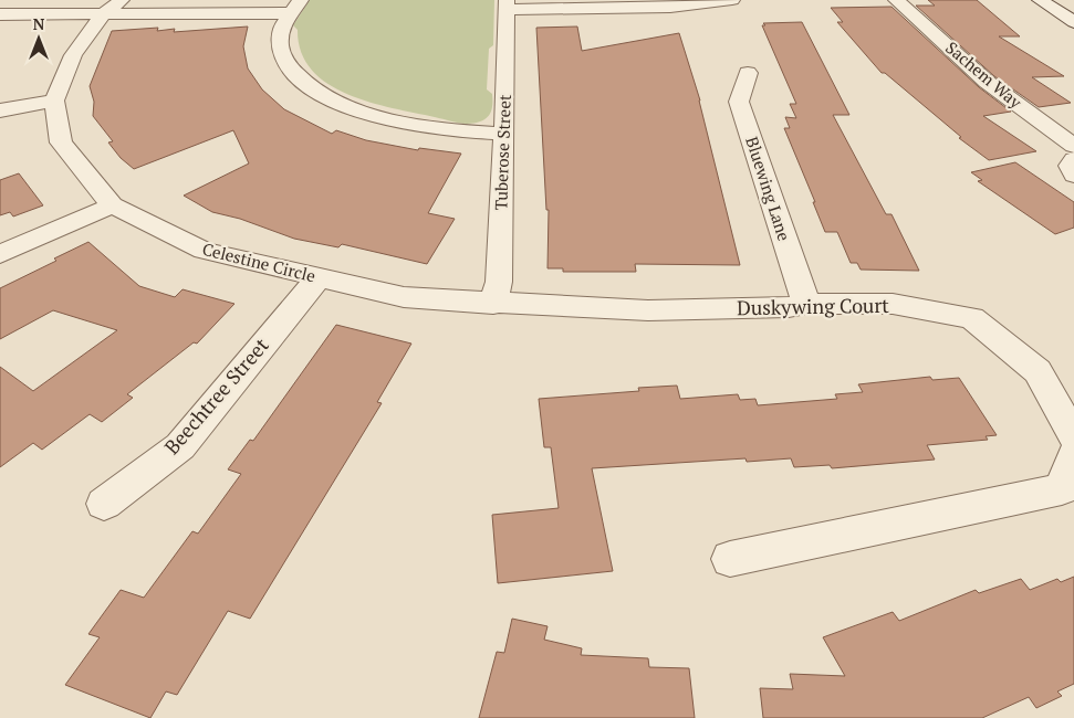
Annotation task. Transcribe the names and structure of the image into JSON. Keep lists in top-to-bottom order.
{
  "streets": {
    "street": [
      "Sachem Way",
      "Tuberose Street",
      "Bluewing Lane",
      "Celestine Circle",
      "Duskywing Court",
      "Beechtree Street"
    ]
  },
  "crossings": [
    ["Tuberose Street", "Celestine Circle"],
    ["Tuberose Street", "Duskywing Court"],
    ["Bluewing Lane", "Duskywing Court"],
    ["Celestine Circle", "Duskywing Court"],
    ["Celestine Circle", "Beechtree Street"]
  ],
  "north": "top"
}
